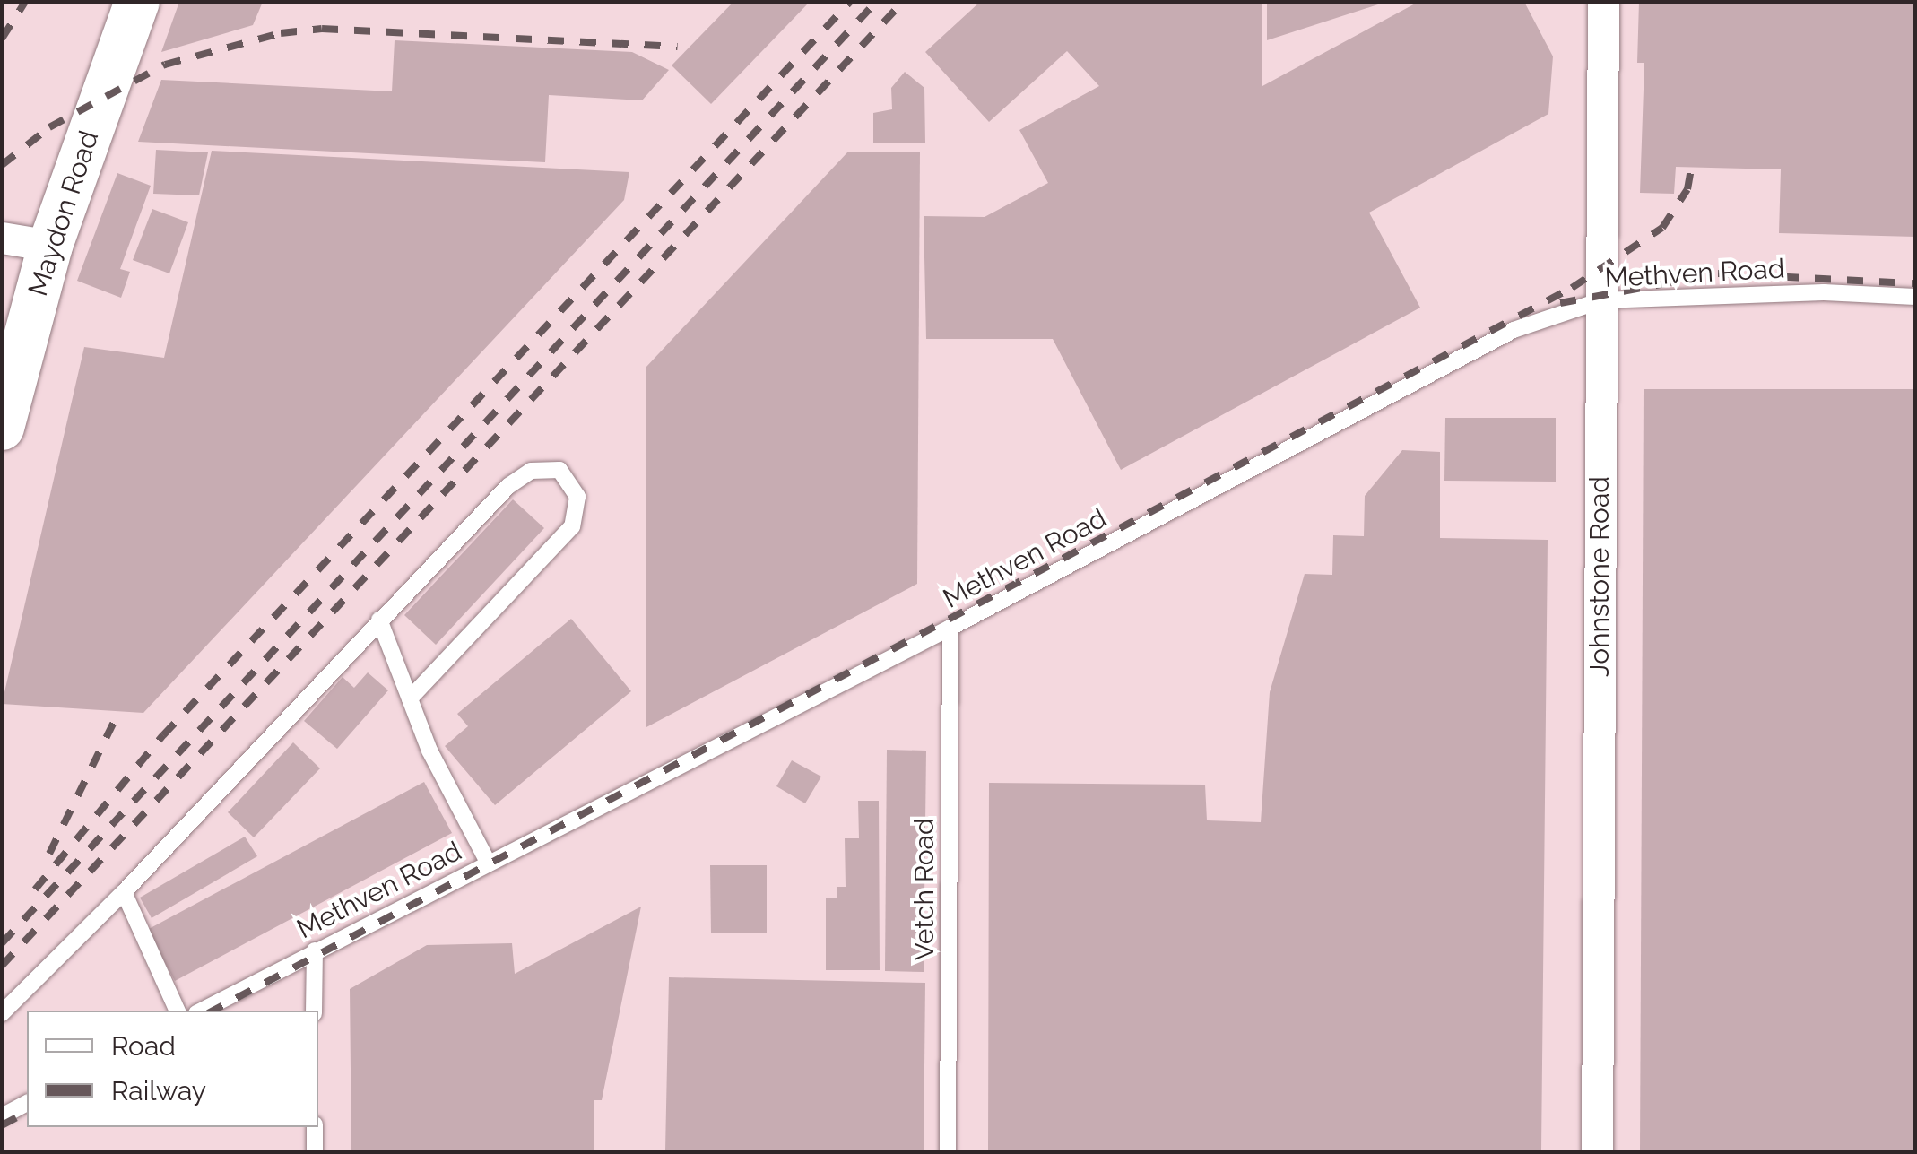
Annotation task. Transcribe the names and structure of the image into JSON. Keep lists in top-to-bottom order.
{
  "streets": {
    "street": ["Maydon Road", "Johnstone Road"],
    "lane": ["Methven Road", "Vetch Road"]
  },
  "crossings": [
    ["Methven Road", "Johnstone Road"],
    ["Methven Road", "Vetch Road"]
  ],
  "legend": ["Road", "Railway"]
}
